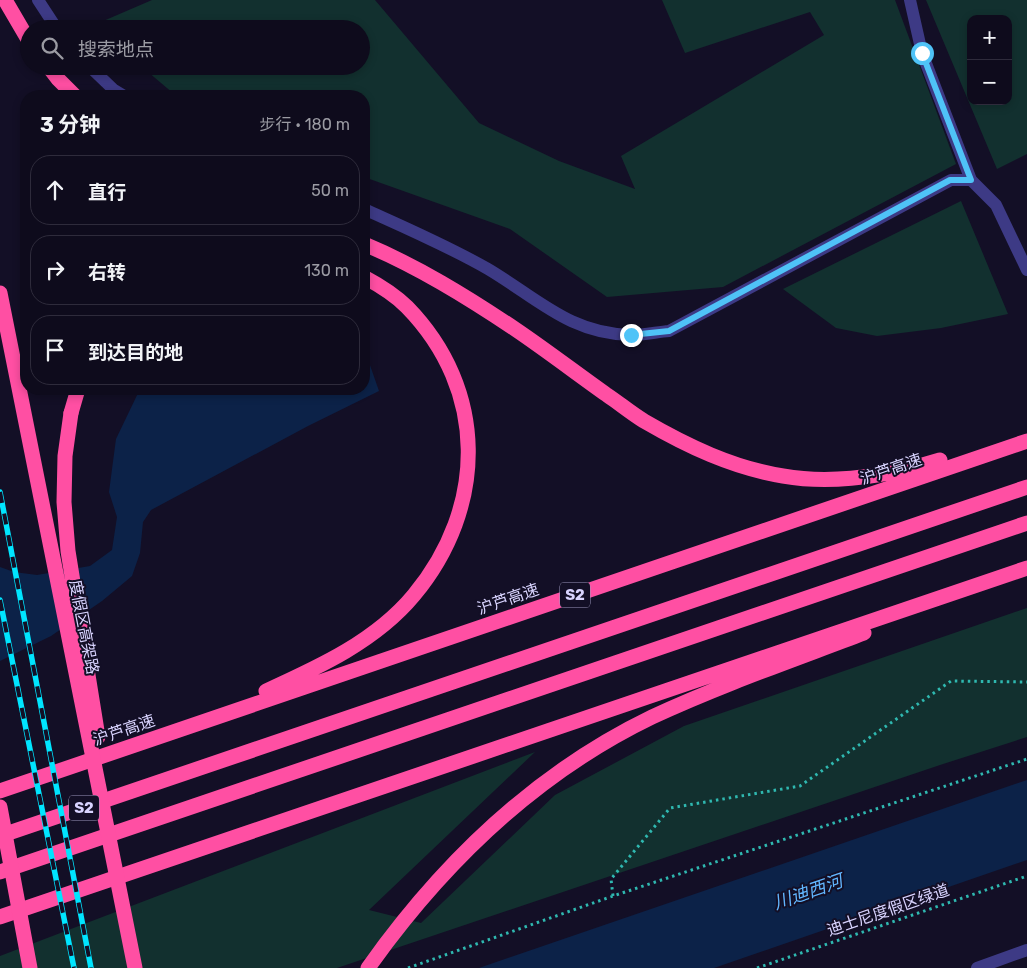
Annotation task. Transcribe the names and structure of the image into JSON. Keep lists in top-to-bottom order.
{
  "streets": {
    "highway": ["沪芦高速", "S2", "度假区高架路"],
    "path": ["迪士尼度假区绿道"]
  },
  "water": ["川迪西河"],
  "page": {
    "map_buttons": ["+", "−"],
    "search": "搜索地点",
    "heading": ["3 分钟", "步行 · 180 m"],
    "list": [
      ["直行", "50 m"],
      ["右转", "130 m"],
      "到达目的地"
    ]
  }
}
